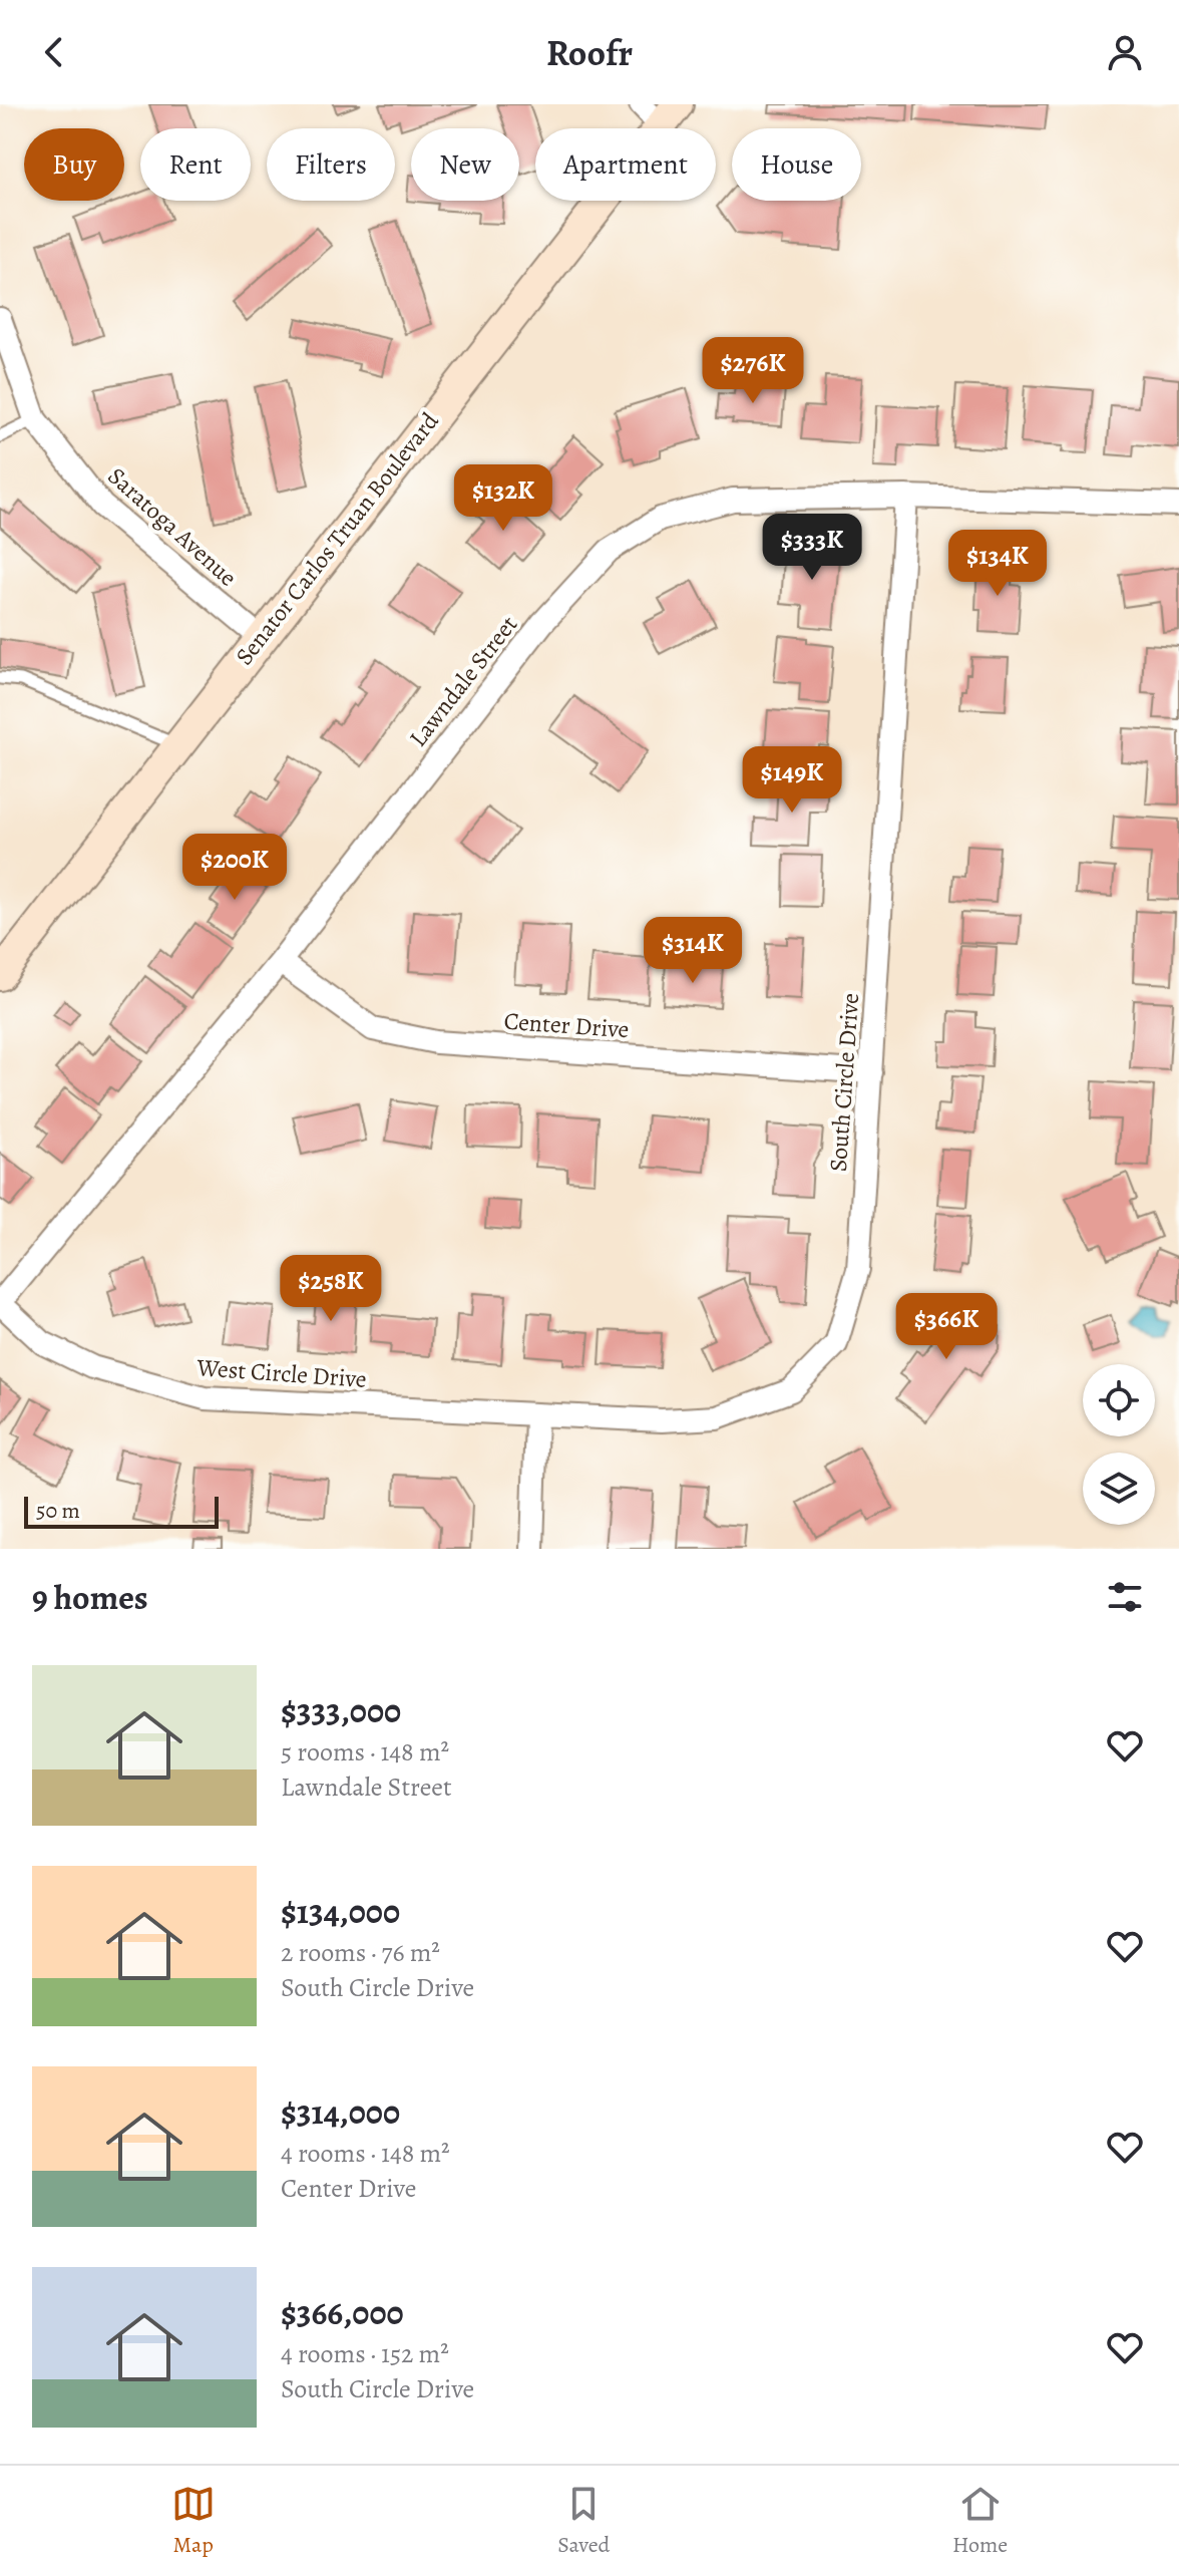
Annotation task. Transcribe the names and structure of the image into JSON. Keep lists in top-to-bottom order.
{
  "streets": {
    "main road": ["Senator Carlos Truan Boulevard"],
    "street": [
      "Saratoga Avenue",
      "Lawndale Street",
      "Center Drive",
      "South Circle Drive",
      "West Circle Drive"
    ]
  },
  "crossings": [
    ["Saratoga Avenue", "Senator Carlos Truan Boulevard"],
    ["Lawndale Street", "Center Drive"],
    ["Lawndale Street", "South Circle Drive"],
    ["Lawndale Street", "West Circle Drive"],
    ["Center Drive", "South Circle Drive"],
    ["South Circle Drive", "West Circle Drive"]
  ],
  "scale_bar": "50 m",
  "page": {
    "header": "Roofr",
    "chip": [
      "Buy",
      "Rent",
      "Filters",
      "New",
      "Apartment",
      "House"
    ],
    "price": [
      "$276K",
      "$132K",
      "$333K",
      "$134K",
      "$149K",
      "$200K",
      "$314K",
      "$258K",
      "$366K"
    ],
    "scale": "50 m",
    "heading": "9 homes",
    "list": [
      {
        "name": "$333,000",
        "note": "5 rooms · 148 m² · Lawndale Street"
      },
      {
        "name": "$134,000",
        "note": "2 rooms · 76 m² · South Circle Drive"
      },
      {
        "name": "$314,000",
        "note": "4 rooms · 148 m² · Center Drive"
      },
      {
        "name": "$366,000",
        "note": "4 rooms · 152 m² · South Circle Drive"
      }
    ],
    "tabs": ["Map", "Saved", "Home"]
  }
}
